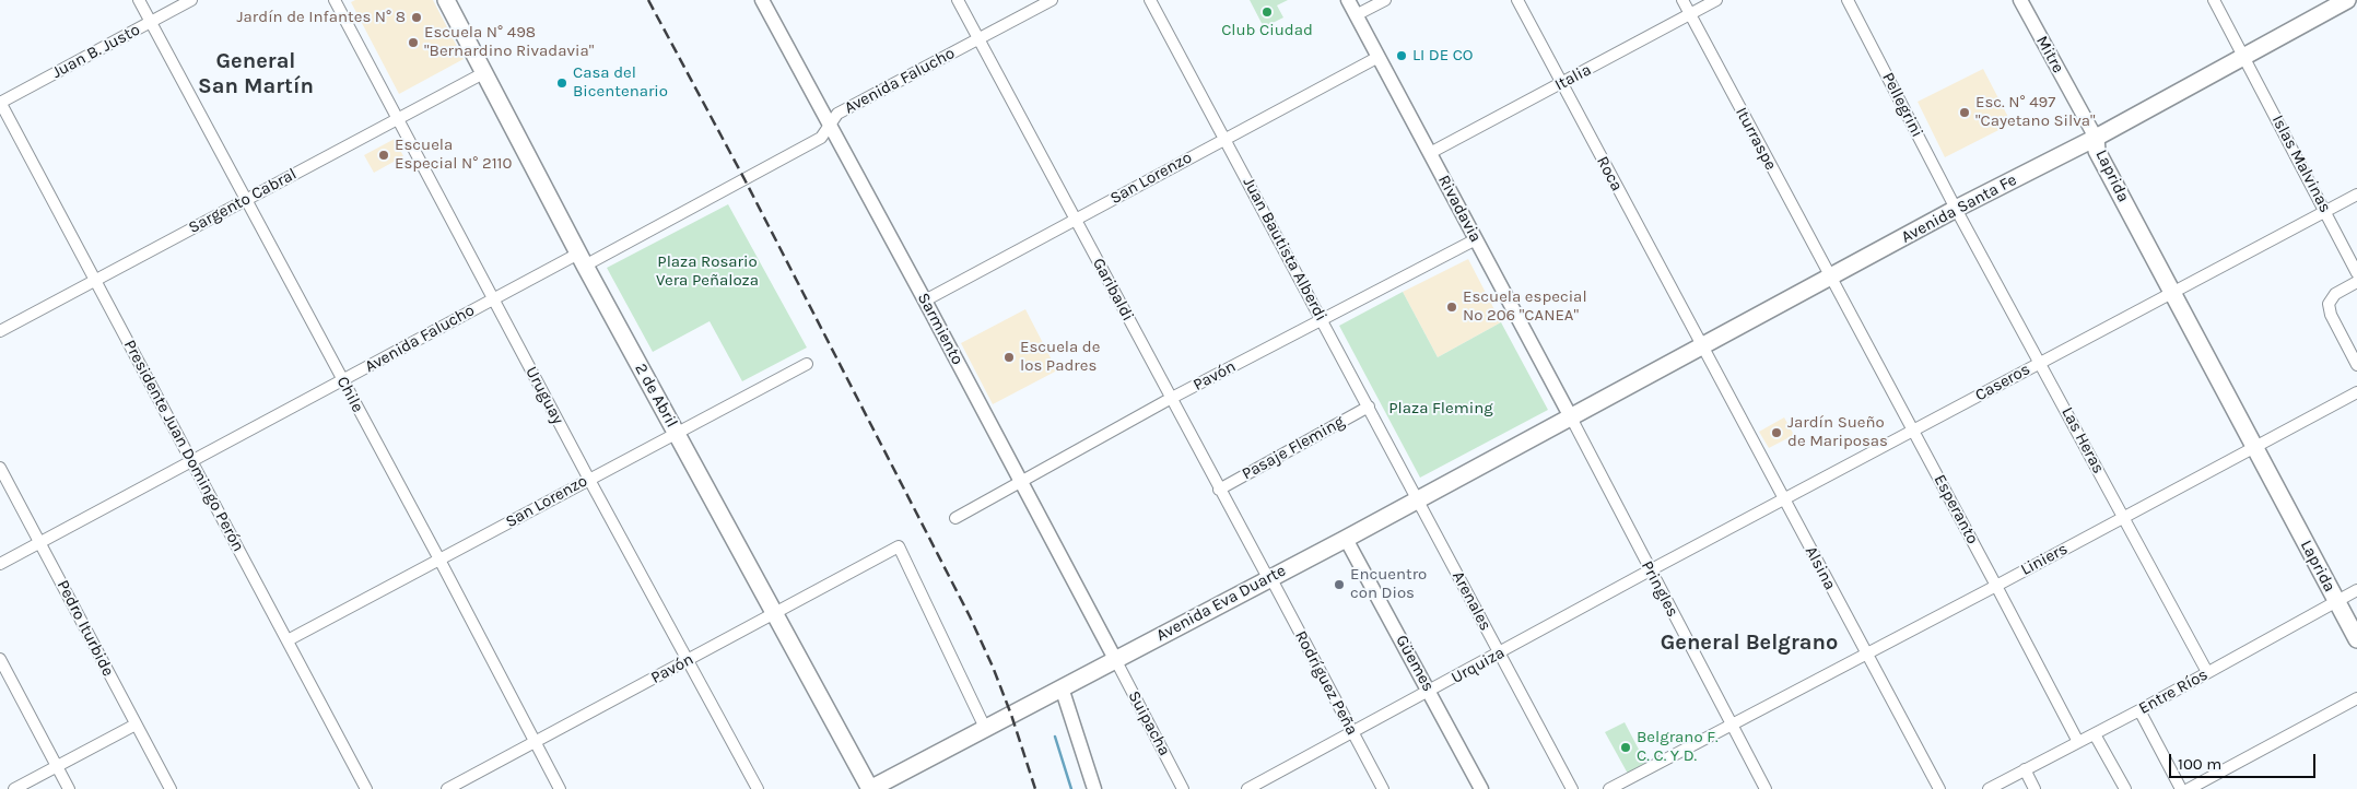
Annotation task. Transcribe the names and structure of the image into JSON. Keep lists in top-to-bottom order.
{
  "streets": {
    "main road": [
      "Laprida",
      "Avenida Santa Fe",
      "2 de Abril",
      "Avenida Eva Duarte"
    ],
    "street": [
      "Juan B. Justo",
      "Mitre",
      "Italia",
      "Avenida Falucho",
      "Pellegrini",
      "Iturraspe",
      "Islas Malvinas",
      "Roca",
      "San Lorenzo",
      "Sargento Cabral",
      "Rivadavia",
      "Juan Bautista Alberdi",
      "Garibaldi",
      "Sarmiento",
      "Pavón",
      "Caseros",
      "Chile",
      "Uruguay",
      "Las Heras",
      "Presidente Juan Domingo Perón",
      "Pasaje Fleming",
      "Esperanto",
      "Liniers",
      "Alsina",
      "Pringles",
      "Arenales",
      "Pedro Iturbide",
      "Güemes",
      "Urquiza",
      "Rodríguez Peña",
      "Entre Ríos",
      "Suipacha"
    ]
  },
  "crossings": [
    ["Juan B. Justo", "Chile"],
    ["Juan B. Justo", "Presidente Juan Domingo Perón"],
    ["Mitre", "Laprida"],
    ["Mitre", "Avenida Santa Fe"],
    ["Italia", "Iturraspe"],
    ["Italia", "Roca"],
    ["Italia", "Rivadavia"],
    ["Avenida Falucho", "Garibaldi"],
    ["Avenida Falucho", "Sarmiento"],
    ["Avenida Falucho", "Chile"],
    ["Avenida Falucho", "Uruguay"],
    ["Avenida Falucho", "2 de Abril"],
    ["Avenida Falucho", "Presidente Juan Domingo Perón"],
    ["Avenida Falucho", "Pedro Iturbide"],
    ["Pellegrini", "Avenida Santa Fe"],
    ["Pellegrini", "Las Heras"],
    ["Iturraspe", "Avenida Santa Fe"],
    ["Iturraspe", "Esperanto"],
    ["Islas Malvinas", "Avenida Santa Fe"],
    ["Islas Malvinas", "Caseros"],
    ["Roca", "Avenida Santa Fe"],
    ["Roca", "Alsina"],
    ["Laprida", "Avenida Santa Fe"],
    ["Laprida", "Caseros"],
    ["Laprida", "Liniers"],
    ["Laprida", "Entre Ríos"],
    ["San Lorenzo", "Rivadavia"],
    ["San Lorenzo", "Juan Bautista Alberdi"],
    ["San Lorenzo", "Garibaldi"],
    ["San Lorenzo", "Sarmiento"],
    ["San Lorenzo", "Chile"],
    ["San Lorenzo", "Uruguay"],
    ["San Lorenzo", "2 de Abril"],
    ["San Lorenzo", "Presidente Juan Domingo Perón"],
    ["Sargento Cabral", "Chile"],
    ["Sargento Cabral", "Uruguay"],
    ["Sargento Cabral", "2 de Abril"],
    ["Sargento Cabral", "Presidente Juan Domingo Perón"],
    ["Rivadavia", "Avenida Santa Fe"],
    ["Rivadavia", "Pavón"],
    ["Rivadavia", "Pringles"],
    ["Rivadavia", "Avenida Eva Duarte"],
    ["Avenida Santa Fe", "Las Heras"],
    ["Avenida Santa Fe", "Esperanto"],
    ["Avenida Santa Fe", "Alsina"],
    ["Avenida Santa Fe", "Pringles"],
    ["Avenida Santa Fe", "Avenida Eva Duarte"],
    ["Juan Bautista Alberdi", "Pavón"],
    ["Juan Bautista Alberdi", "Pasaje Fleming"],
    ["Juan Bautista Alberdi", "Arenales"],
    ["Juan Bautista Alberdi", "Avenida Eva Duarte"],
    ["Garibaldi", "Pavón"],
    ["Garibaldi", "Pasaje Fleming"],
    ["Garibaldi", "Avenida Eva Duarte"],
    ["Garibaldi", "Rodríguez Peña"],
    ["Sarmiento", "Pavón"],
    ["Sarmiento", "Avenida Eva Duarte"],
    ["Sarmiento", "Suipacha"],
    ["Pavón", "Chile"],
    ["Pavón", "Uruguay"],
    ["Pavón", "2 de Abril"],
    ["Pavón", "Avenida Eva Duarte"],
    ["Caseros", "Las Heras"],
    ["Caseros", "Esperanto"],
    ["Caseros", "Alsina"],
    ["Caseros", "Pringles"],
    ["Caseros", "Urquiza"],
    ["2 de Abril", "Avenida Eva Duarte"],
    ["Las Heras", "Liniers"],
    ["Las Heras", "Entre Ríos"],
    ["Esperanto", "Liniers"],
    ["Esperanto", "Entre Ríos"],
    ["Liniers", "Alsina"],
    ["Liniers", "Pringles"],
    ["Pringles", "Avenida Eva Duarte"],
    ["Pringles", "Urquiza"],
    ["Arenales", "Avenida Eva Duarte"],
    ["Arenales", "Urquiza"],
    ["Avenida Eva Duarte", "Güemes"],
    ["Avenida Eva Duarte", "Rodríguez Peña"],
    ["Avenida Eva Duarte", "Suipacha"],
    ["Güemes", "Urquiza"],
    ["Urquiza", "Rodríguez Peña"]
  ],
  "districts": ["General San Martín", "General Belgrano"],
  "parks": ["Plaza Rosario Vera Peñaloza", "Plaza Fleming"],
  "places": [
    "Club Ciudad",
    "Jardín de Infantes N° 8",
    "Escuela N° 498 \"Bernardino Rivadavia\"",
    "LI DE CO",
    "Casa del Bicentenario",
    "Esc. N° 497 \"Cayetano Silva\"",
    "Escuela Especial N° 2110",
    "Escuela especial Nº 206 \"CANEA\"",
    "Escuela de los Padres",
    "Jardín Sueño de Mariposas",
    "Encuentro con Dios",
    "Belgrano F. C. C. Y D."
  ],
  "scale_bar": "100 m"
}
